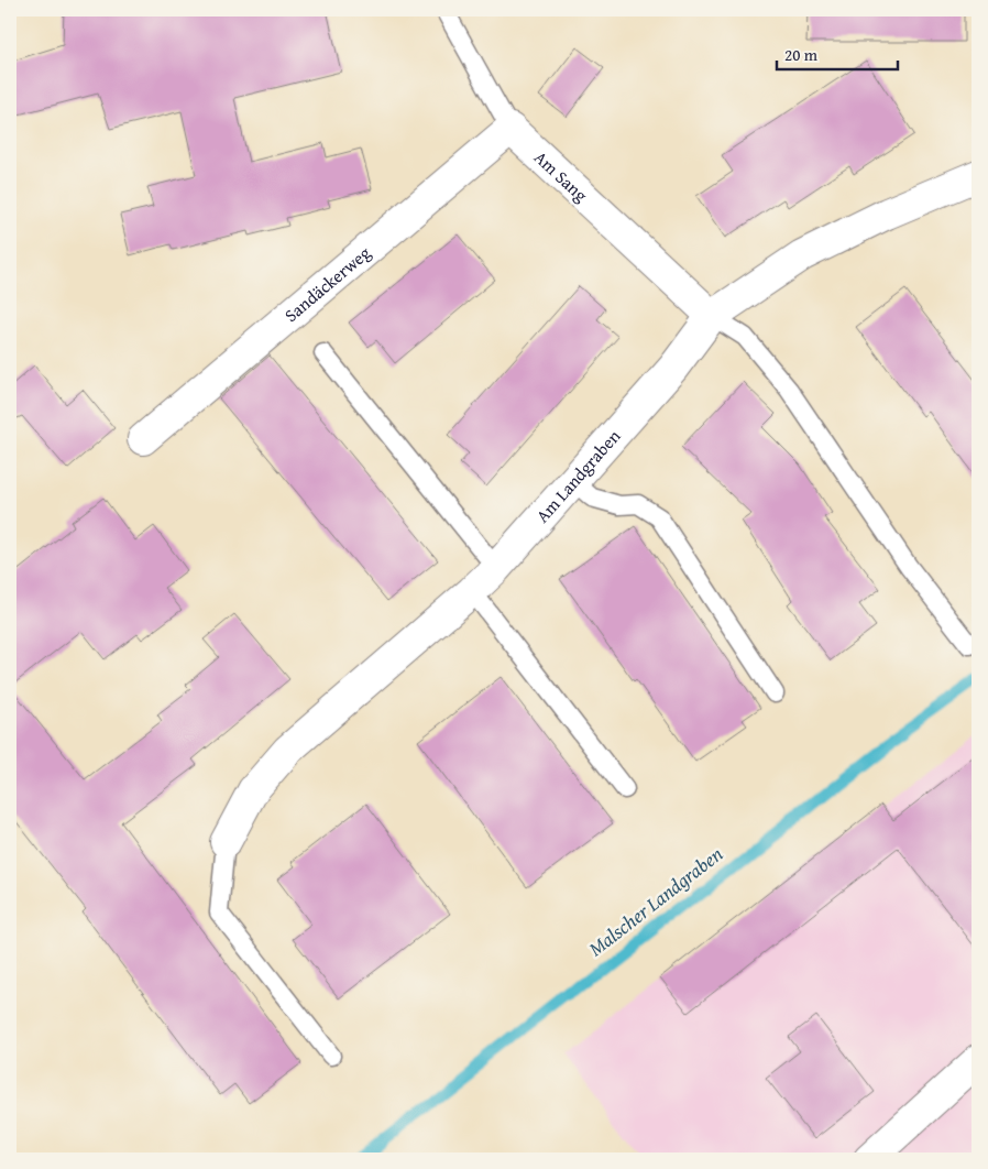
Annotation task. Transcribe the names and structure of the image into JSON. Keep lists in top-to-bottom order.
{
  "streets": {
    "street": ["Am Sang", "Sandäckerweg", "Am Landgraben"]
  },
  "crossings": [
    ["Am Sang", "Sandäckerweg"],
    ["Am Sang", "Am Landgraben"]
  ],
  "water": ["Malscher Landgraben"],
  "scale_bar": "20 m"
}
